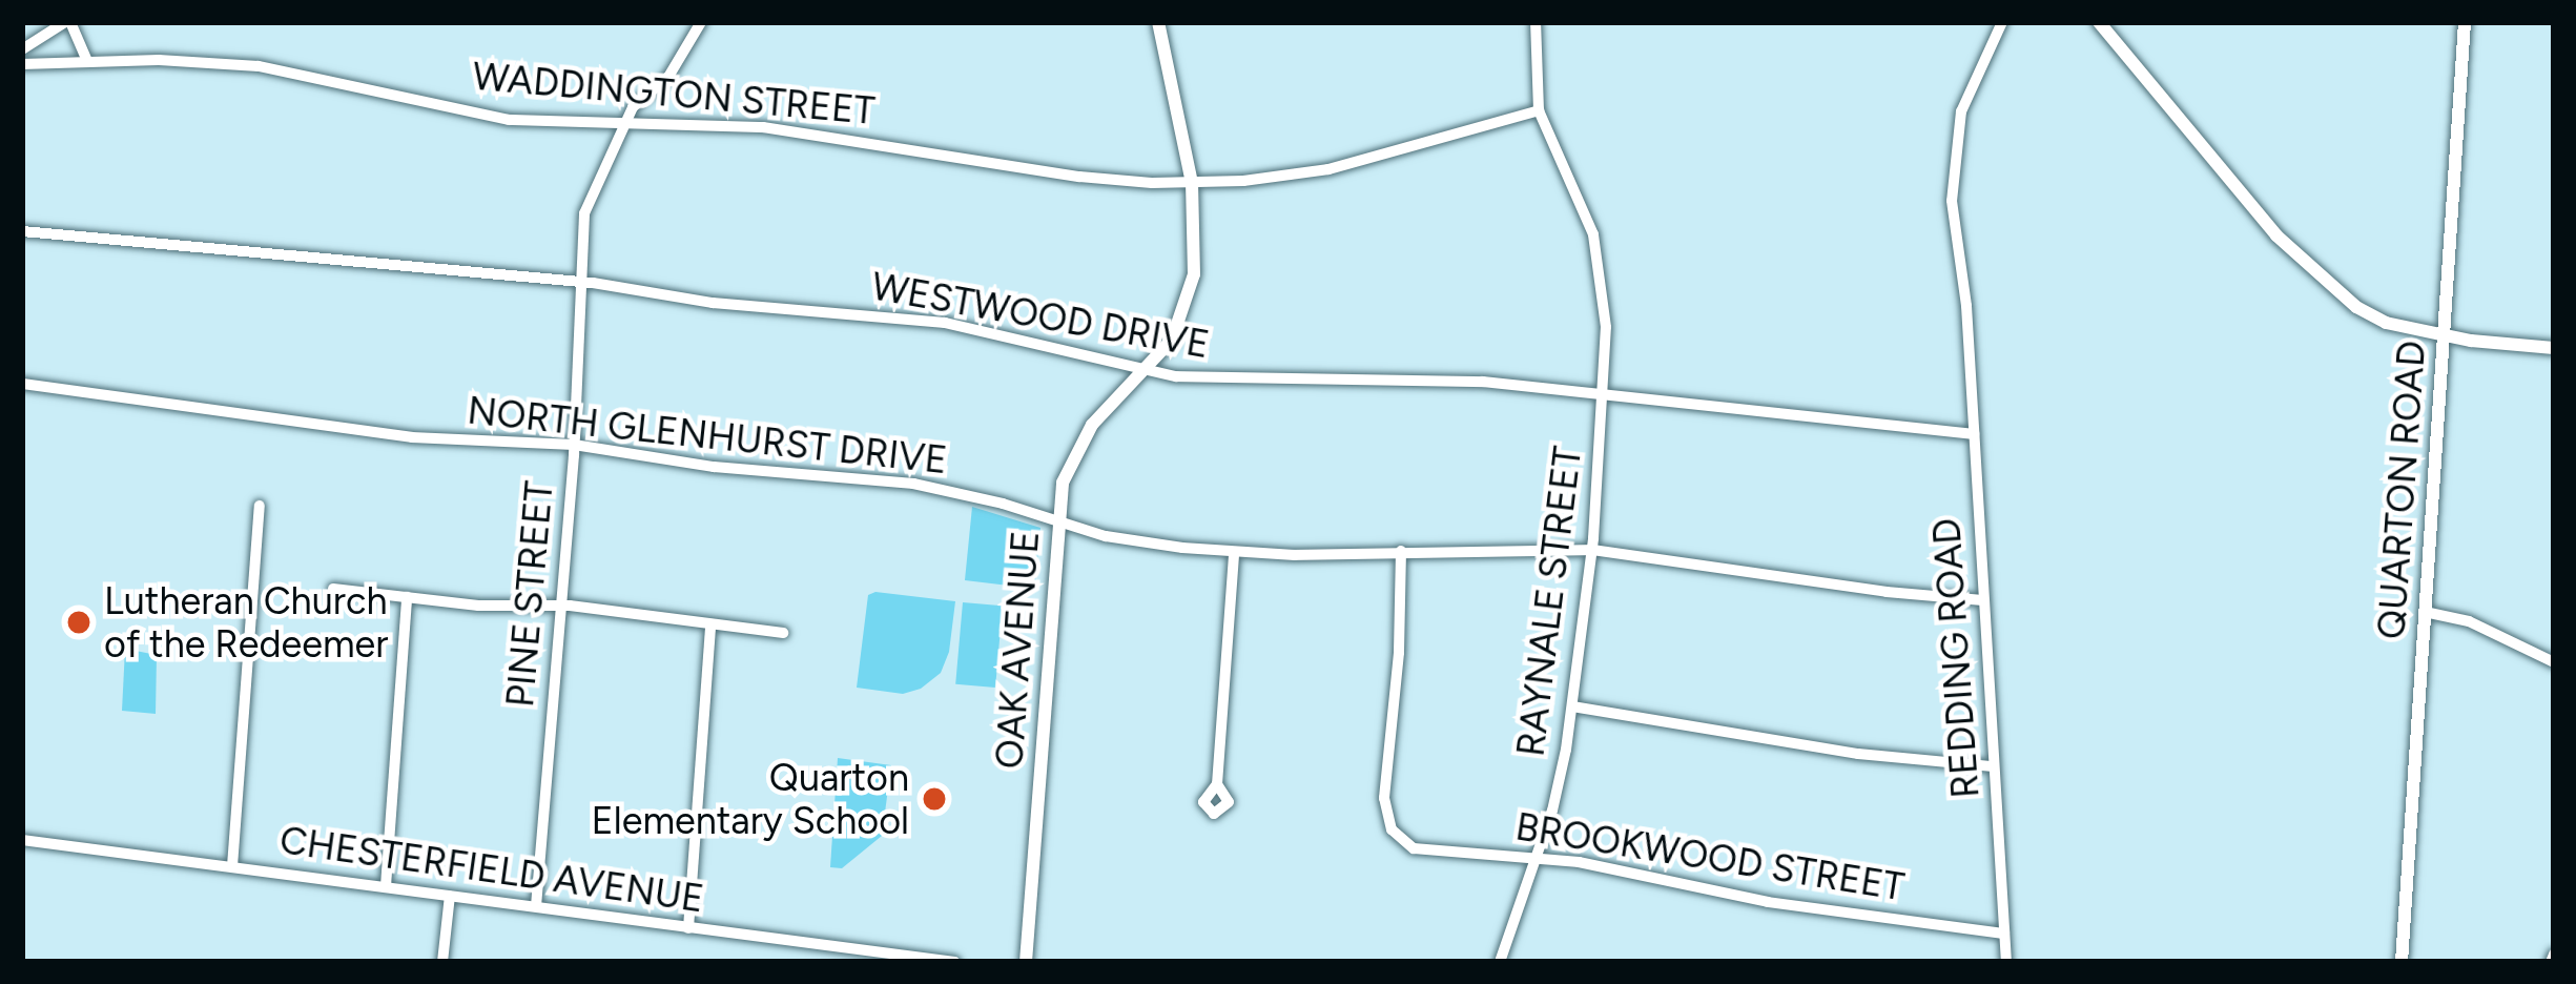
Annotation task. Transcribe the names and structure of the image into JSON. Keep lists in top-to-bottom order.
{
  "streets": {
    "street": [
      "WADDINGTON STREET",
      "WESTWOOD DRIVE",
      "NORTH GLENHURST DRIVE",
      "QUARTON ROAD",
      "PINE STREET",
      "RAYNALE STREET",
      "OAK AVENUE",
      "REDDING ROAD",
      "BROOKWOOD STREET",
      "CHESTERFIELD AVENUE"
    ]
  },
  "crossings": [
    ["WADDINGTON STREET", "PINE STREET"],
    ["WADDINGTON STREET", "RAYNALE STREET"],
    ["WADDINGTON STREET", "OAK AVENUE"],
    ["WESTWOOD DRIVE", "PINE STREET"],
    ["WESTWOOD DRIVE", "RAYNALE STREET"],
    ["WESTWOOD DRIVE", "OAK AVENUE"],
    ["WESTWOOD DRIVE", "REDDING ROAD"],
    ["NORTH GLENHURST DRIVE", "PINE STREET"],
    ["NORTH GLENHURST DRIVE", "RAYNALE STREET"],
    ["NORTH GLENHURST DRIVE", "OAK AVENUE"],
    ["NORTH GLENHURST DRIVE", "REDDING ROAD"],
    ["NORTH GLENHURST DRIVE", "BROOKWOOD STREET"],
    ["PINE STREET", "CHESTERFIELD AVENUE"],
    ["RAYNALE STREET", "BROOKWOOD STREET"],
    ["REDDING ROAD", "BROOKWOOD STREET"]
  ],
  "places": ["Lutheran Church of the Redeemer", "Quarton Elementary School"]
}
